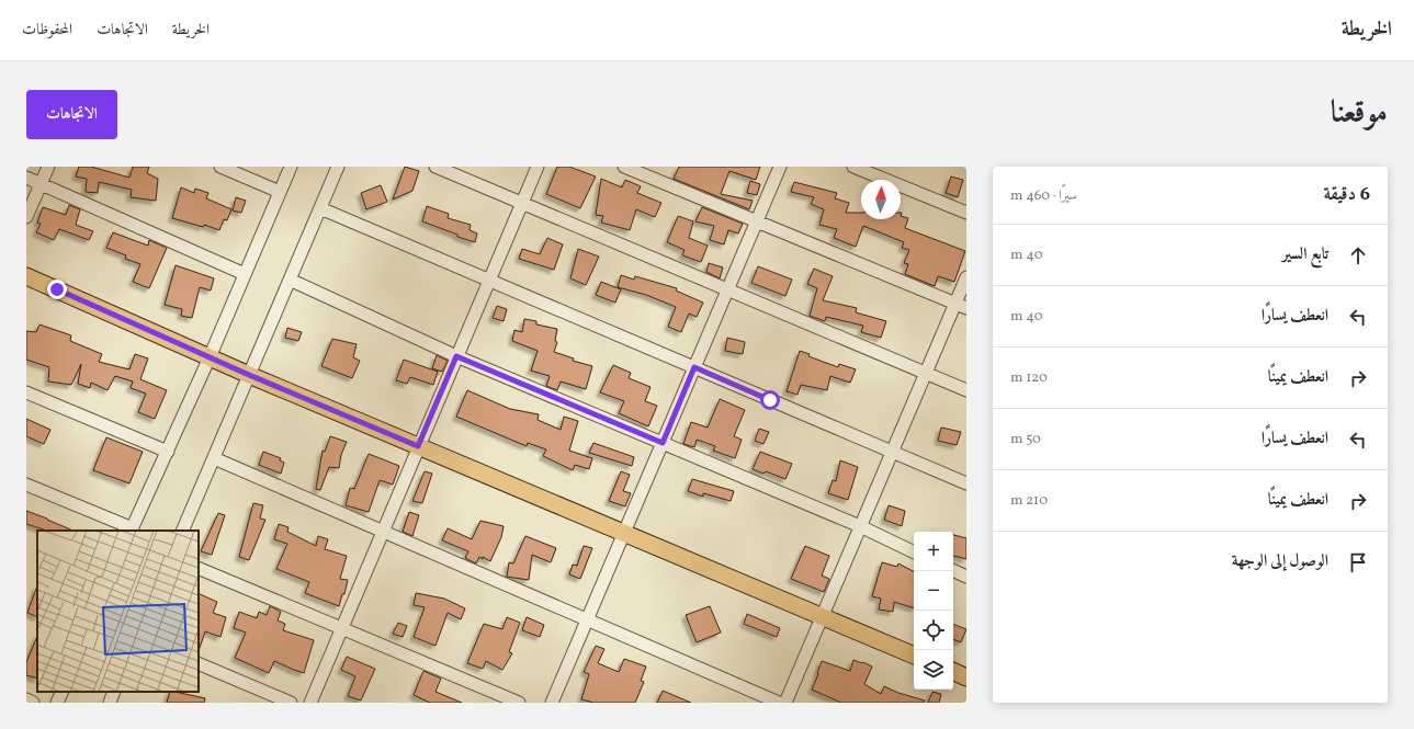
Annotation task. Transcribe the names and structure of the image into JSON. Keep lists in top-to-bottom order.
{
  "north": "top",
  "page": {
    "header": "الخريطة",
    "nav": ["الخريطة", "الاتجاهات", "المحفوظات"],
    "title": "موقعنا",
    "buttons": "الاتجاهات",
    "heading": ["6 دقيقة", "سيرًا · 460 m"],
    "list": [
      ["تابع السير", "40 m"],
      ["انعطف يسارًا", "40 m"],
      ["انعطف يمينًا", "120 m"],
      ["انعطف يسارًا", "50 m"],
      ["انعطف يمينًا", "210 m"],
      "الوصول إلى الوجهة"
    ],
    "map_buttons": ["+", "−"]
  }
}
